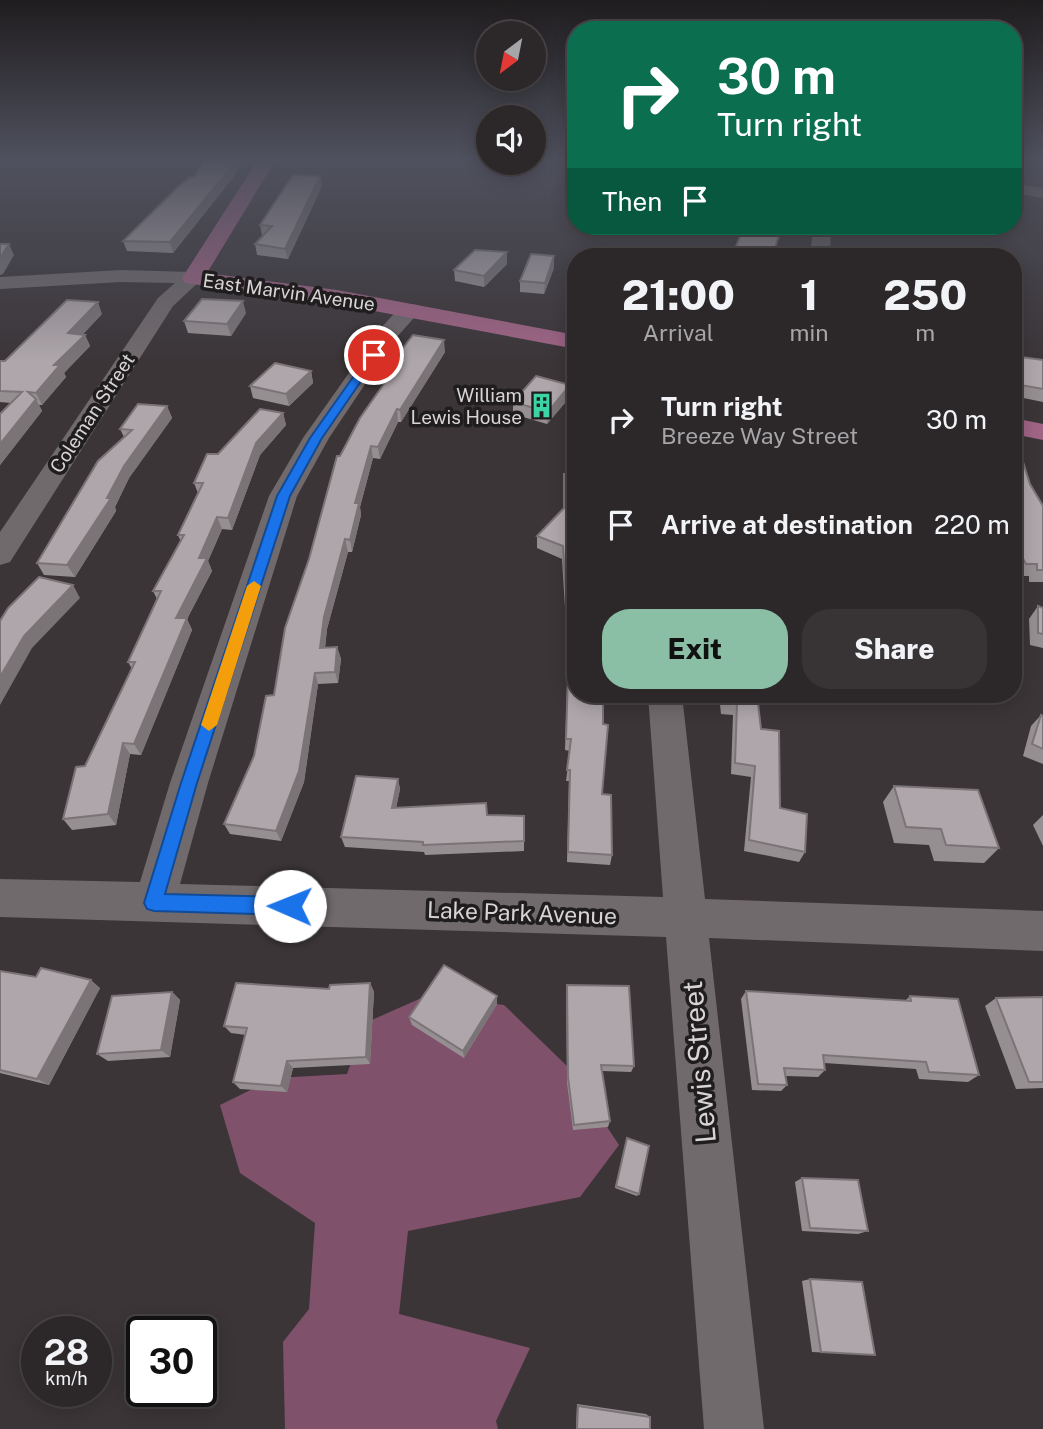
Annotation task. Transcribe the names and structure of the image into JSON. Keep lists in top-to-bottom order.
{
  "streets": {
    "main road": ["East Marvin Avenue"],
    "street": ["Coleman Street", "Lake Park Avenue", "Lewis Street"]
  },
  "crossings": [
    ["East Marvin Avenue", "Coleman Street"],
    ["Lake Park Avenue", "Lewis Street"]
  ],
  "places": {
    "building": ["William Lewis House"]
  },
  "north": "bottom left",
  "page": {
    "turn": ["30 m", "Turn right"],
    "then": "Then",
    "eta": [
      "21:00",
      "Arrival",
      "1",
      "min",
      "250",
      "m"
    ],
    "list": [
      {
        "name": "Turn right",
        "note": "Breeze Way Street",
        "value": "30 m"
      },
      {
        "name": "Arrive at destination",
        "value": "220 m"
      }
    ],
    "buttons": ["Exit", "Share"],
    "speed": "28 km/h",
    "limit": "30"
  }
}
